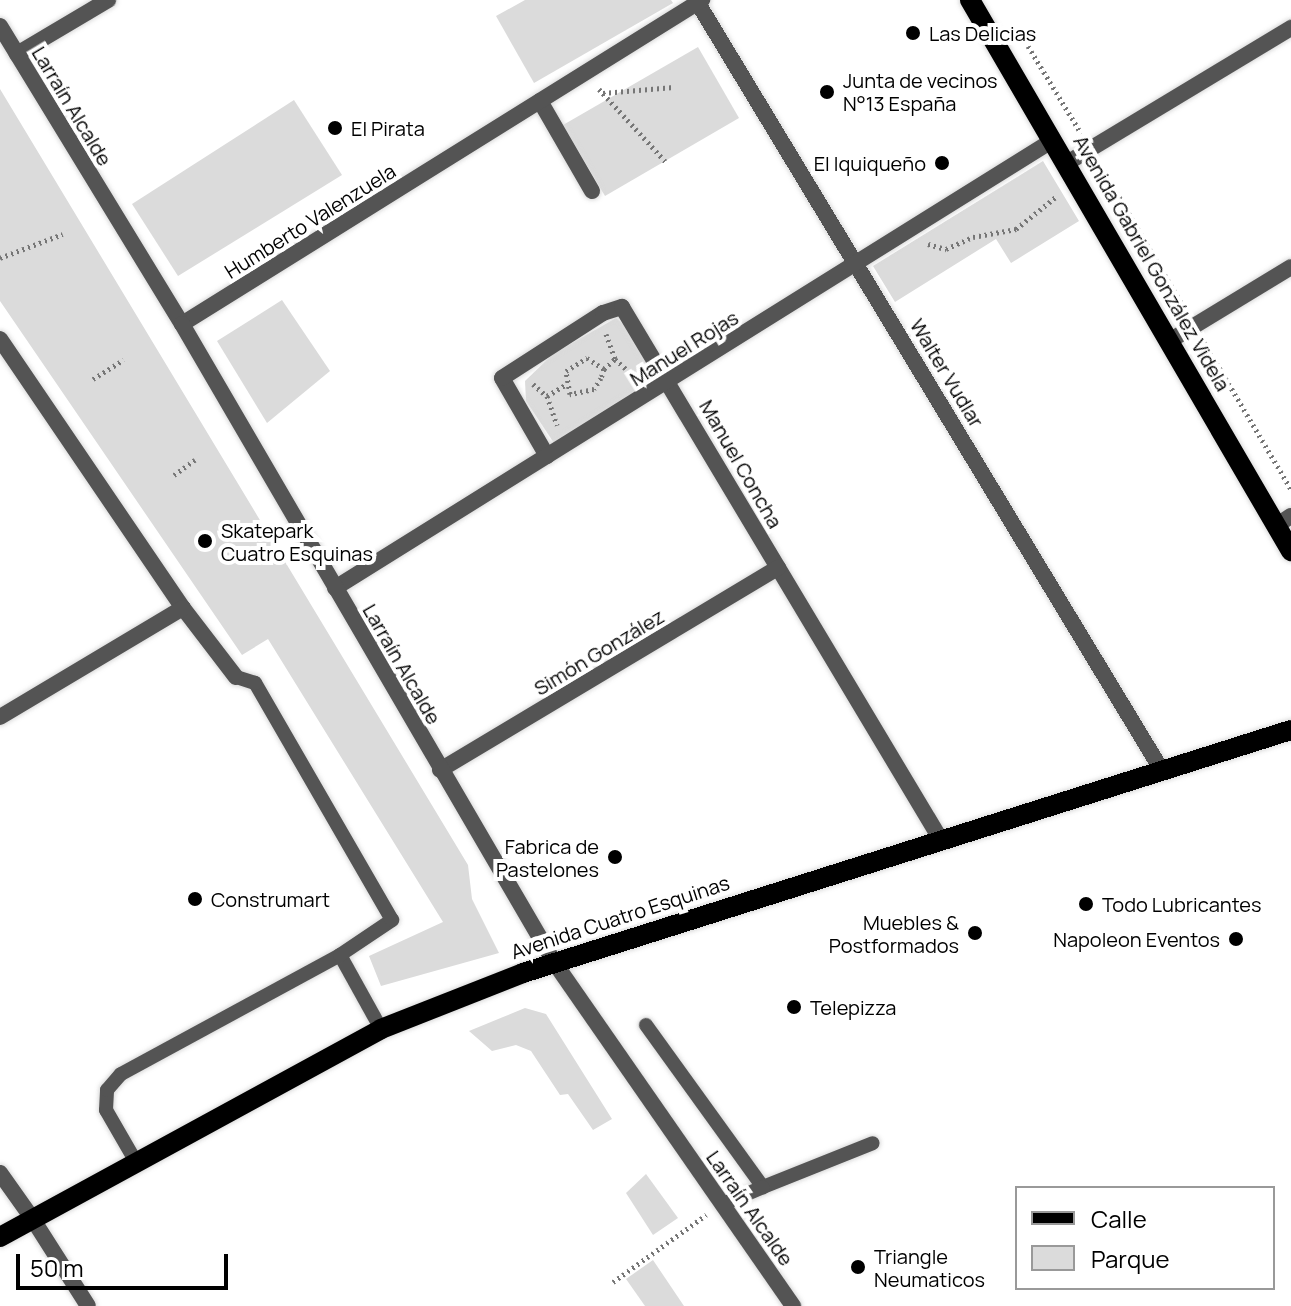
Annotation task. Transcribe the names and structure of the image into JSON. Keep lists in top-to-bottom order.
{
  "streets": {
    "main road": ["Avenida Gabriel González Videla", "Avenida Cuatro Esquinas"],
    "street": [
      "Larraín Alcalde",
      "Humberto Valenzuela",
      "Manuel Rojas",
      "Walter Vudlar",
      "Manuel Concha",
      "Simón González"
    ]
  },
  "crossings": [
    ["Larraín Alcalde", "Humberto Valenzuela"],
    ["Larraín Alcalde", "Manuel Rojas"],
    ["Larraín Alcalde", "Simón González"],
    ["Larraín Alcalde", "Avenida Cuatro Esquinas"],
    ["Humberto Valenzuela", "Walter Vudlar"],
    ["Avenida Gabriel González Videla", "Manuel Rojas"],
    ["Manuel Rojas", "Walter Vudlar"],
    ["Manuel Rojas", "Manuel Concha"],
    ["Walter Vudlar", "Avenida Cuatro Esquinas"],
    ["Manuel Concha", "Simón González"],
    ["Manuel Concha", "Avenida Cuatro Esquinas"]
  ],
  "places": [
    "Las Delicias",
    "Junta de vecinos N°13 España",
    "El Pirata",
    "El Iquiqueño",
    "Skatepark Cuatro Esquinas",
    "Fabrica de Pastelones",
    "Construmart",
    "Todo Lubricantes",
    "Muebles & Postformados",
    "Napoleon Eventos",
    "Telepizza",
    "Triangle Neumaticos"
  ],
  "legend": ["Calle", "Parque"],
  "scale_bar": "50 m"
}
